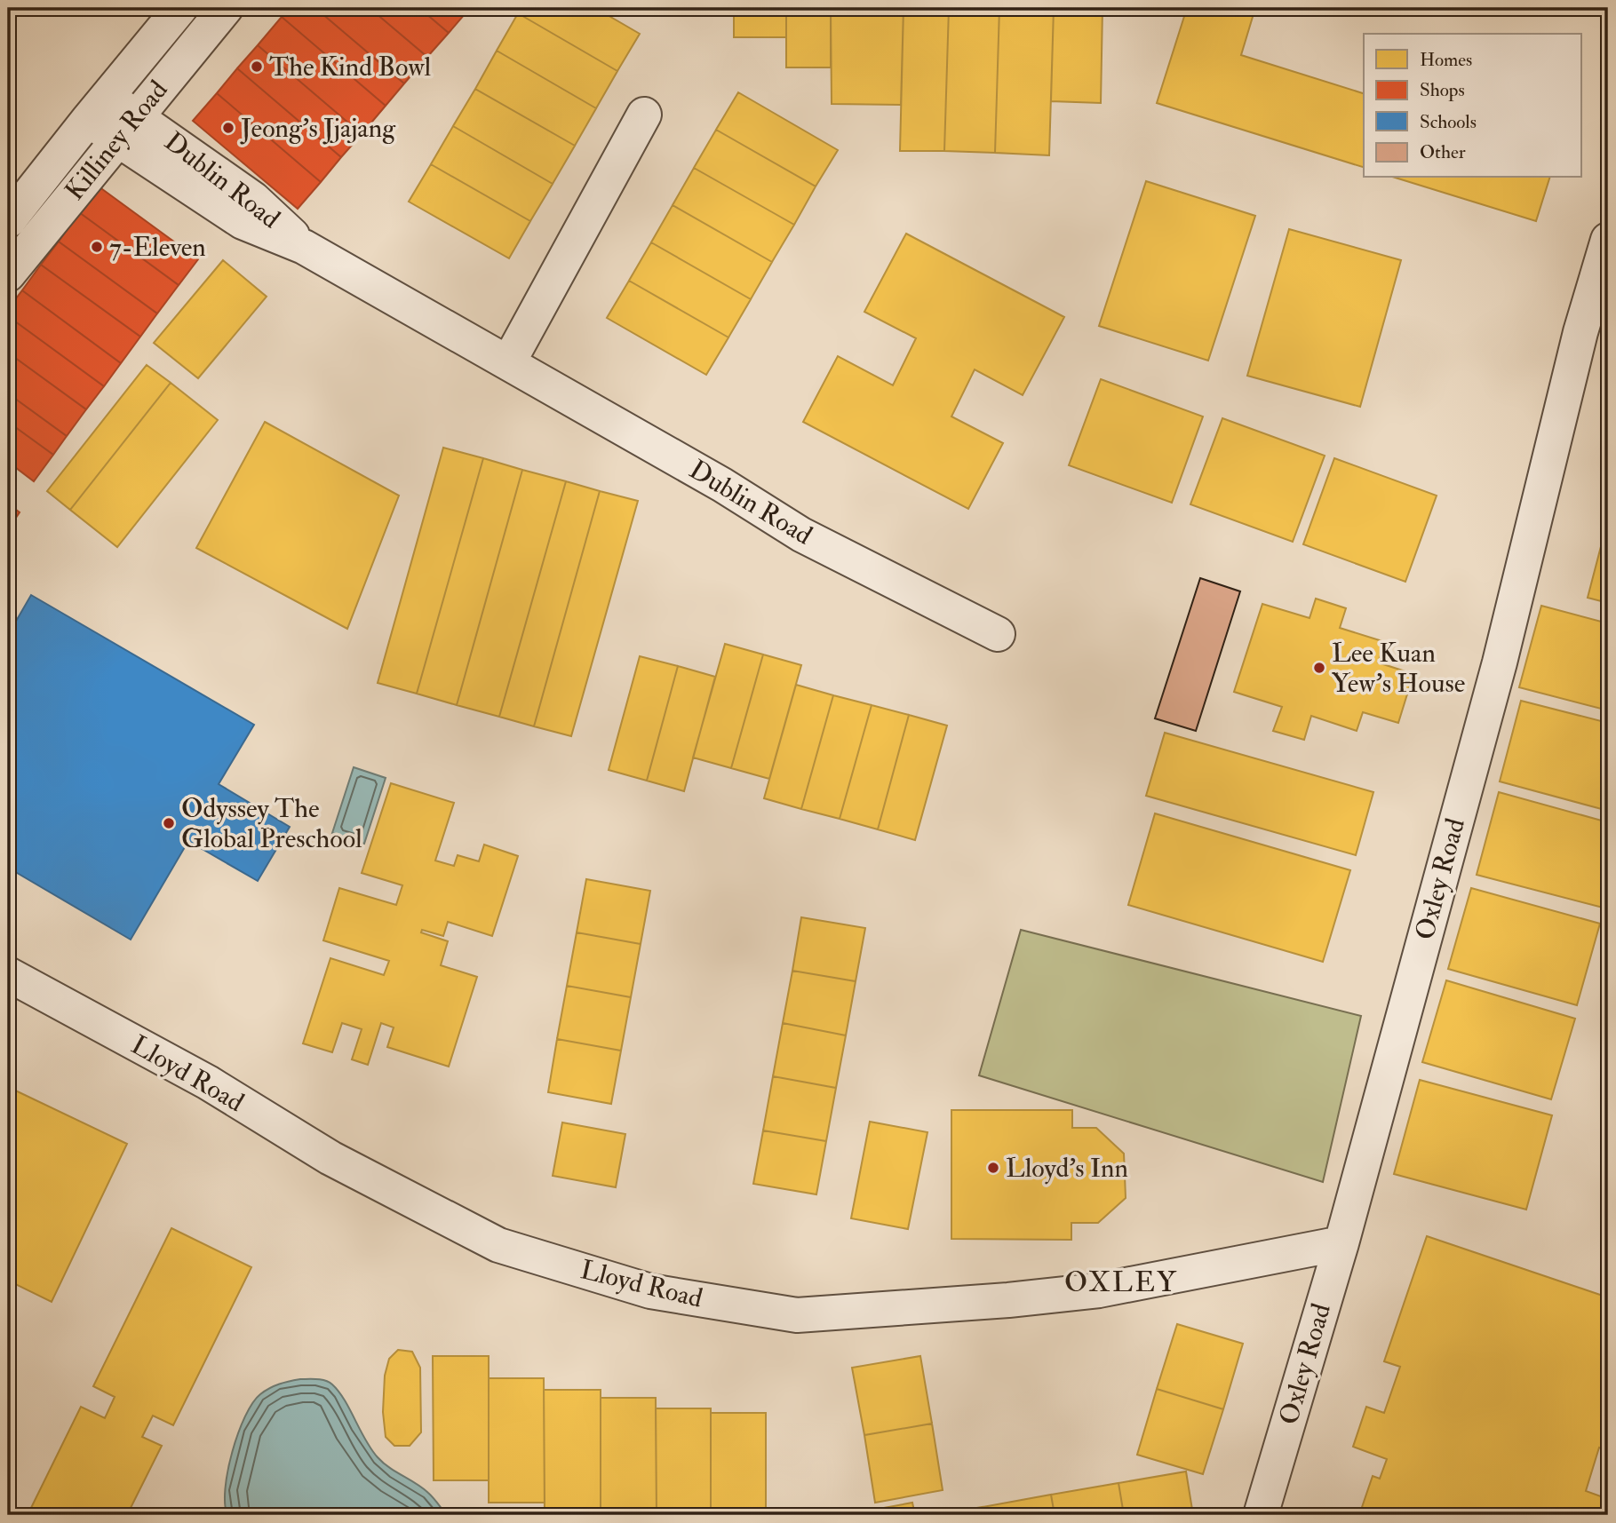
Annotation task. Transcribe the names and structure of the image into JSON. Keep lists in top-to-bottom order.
{
  "streets": {
    "street": [
      "Killiney Road",
      "Dublin Road",
      "Oxley Road",
      "Lloyd Road"
    ]
  },
  "crossings": [
    ["Killiney Road", "Dublin Road"],
    ["Oxley Road", "Lloyd Road"]
  ],
  "districts": ["OXLEY"],
  "places": [
    "The Kind Bowl",
    "Jeong’s Jjajang",
    "7-Eleven",
    "Lee Kuan Yew's House",
    "Odyssey The Global Preschool",
    "Lloyd's Inn"
  ],
  "legend": [
    "Homes",
    "Shops",
    "Schools",
    "Other"
  ]
}
